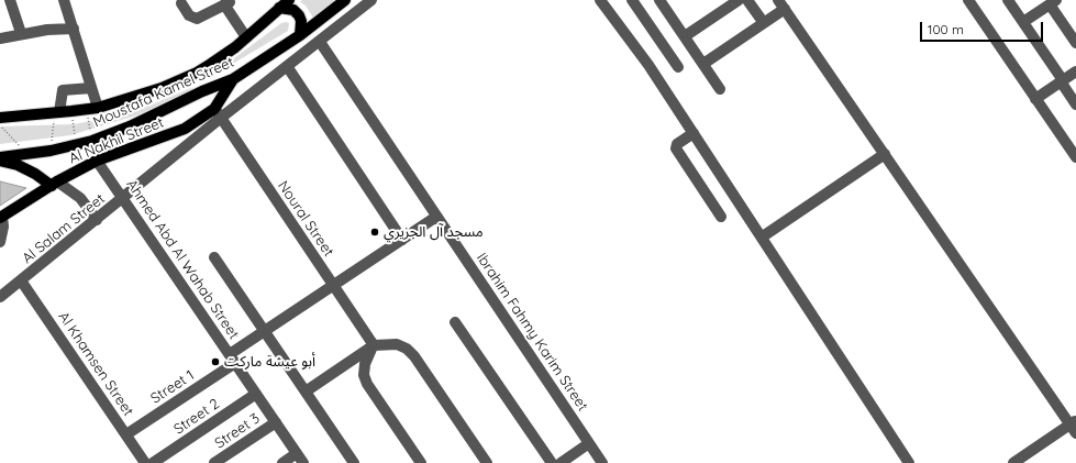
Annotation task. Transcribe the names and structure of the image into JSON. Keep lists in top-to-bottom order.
{
  "streets": {
    "main road": ["Moustafa Kamel Street", "Al Nakhil Street"],
    "street": [
      "Noural Street",
      "Al Salam Street",
      "Ahmed Abd Al Wahab Street",
      "Ibrahim Fahmy Karim Street",
      "Al Khamsen Street",
      "Street 1",
      "Street 2",
      "Street 3"
    ]
  },
  "crossings": [
    ["Moustafa Kamel Street", "Al Nakhil Street"],
    ["Al Nakhil Street", "Noural Street"],
    ["Al Nakhil Street", "Al Salam Street"],
    ["Al Nakhil Street", "Ahmed Abd Al Wahab Street"],
    ["Noural Street", "Al Salam Street"],
    ["Noural Street", "Street 1"],
    ["Al Salam Street", "Ahmed Abd Al Wahab Street"],
    ["Al Salam Street", "Ibrahim Fahmy Karim Street"],
    ["Al Salam Street", "Al Khamsen Street"],
    ["Ahmed Abd Al Wahab Street", "Street 1"],
    ["Ahmed Abd Al Wahab Street", "Street 2"],
    ["Ahmed Abd Al Wahab Street", "Street 3"],
    ["Ibrahim Fahmy Karim Street", "Street 1"],
    ["Al Khamsen Street", "Street 1"]
  ],
  "places": ["مسجد آل الجزيري", "أبو عيشة ماركت"],
  "scale_bar": "100 m"
}
